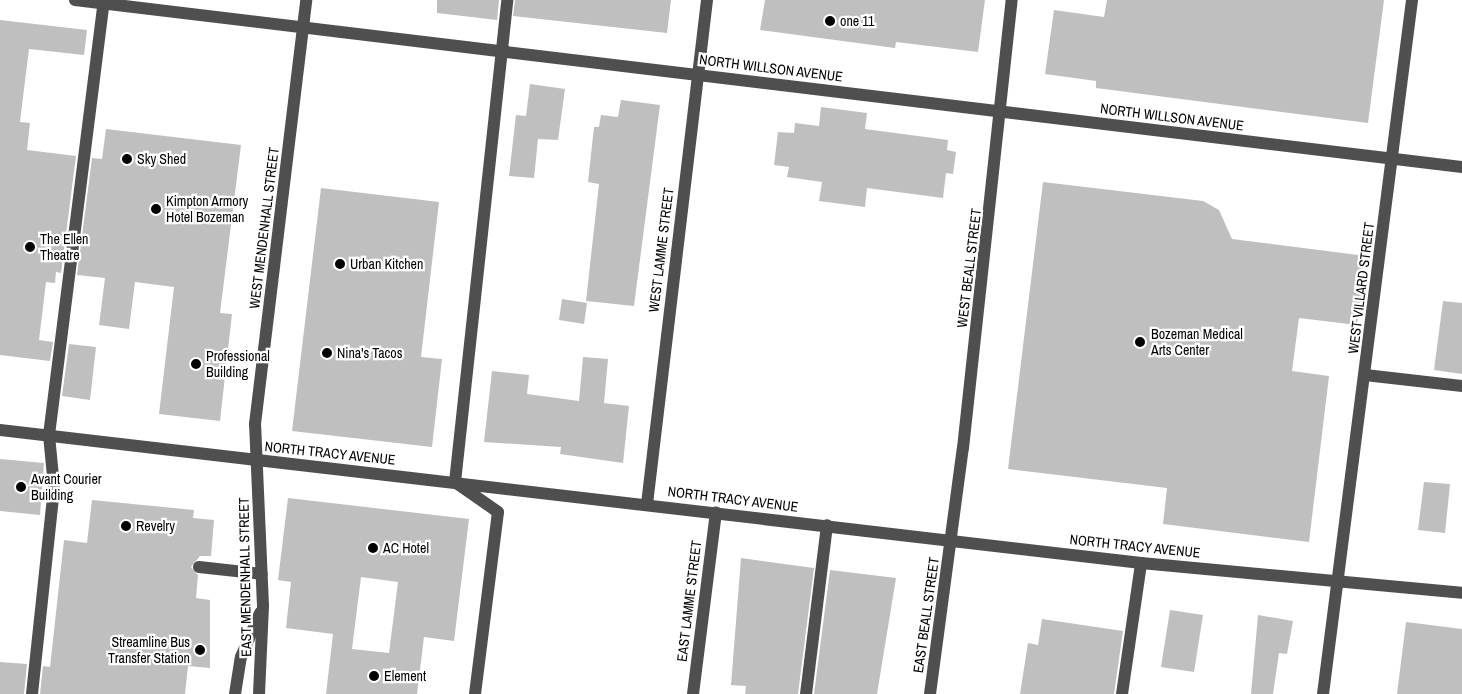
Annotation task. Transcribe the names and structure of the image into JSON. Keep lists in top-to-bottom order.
{
  "streets": {
    "street": [
      "NORTH WILLSON AVENUE",
      "WEST MENDENHALL STREET",
      "WEST LAMME STREET",
      "WEST BEALL STREET",
      "WEST VILLARD STREET",
      "NORTH TRACY AVENUE",
      "EAST MENDENHALL STREET",
      "EAST LAMME STREET",
      "EAST BEALL STREET"
    ]
  },
  "crossings": [
    ["NORTH WILLSON AVENUE", "WEST MENDENHALL STREET"],
    ["NORTH WILLSON AVENUE", "WEST LAMME STREET"],
    ["NORTH WILLSON AVENUE", "WEST BEALL STREET"],
    ["NORTH WILLSON AVENUE", "WEST VILLARD STREET"],
    ["WEST MENDENHALL STREET", "NORTH TRACY AVENUE"],
    ["WEST MENDENHALL STREET", "EAST MENDENHALL STREET"],
    ["WEST LAMME STREET", "NORTH TRACY AVENUE"],
    ["WEST BEALL STREET", "NORTH TRACY AVENUE"],
    ["WEST BEALL STREET", "EAST BEALL STREET"],
    ["WEST VILLARD STREET", "NORTH TRACY AVENUE"],
    ["NORTH TRACY AVENUE", "EAST MENDENHALL STREET"],
    ["NORTH TRACY AVENUE", "EAST LAMME STREET"],
    ["NORTH TRACY AVENUE", "EAST BEALL STREET"]
  ],
  "places": [
    "one 11",
    "Sky Shed",
    "Kimpton Armory Hotel Bozeman",
    "The Ellen Theatre",
    "Urban Kitchen",
    "Bozeman Medical Arts Center",
    "Nina's Tacos",
    "Professional Building",
    "Avant Courier Building",
    "Revelry",
    "AC Hotel",
    "Streamline Bus Transfer Station",
    "Element"
  ]
}
